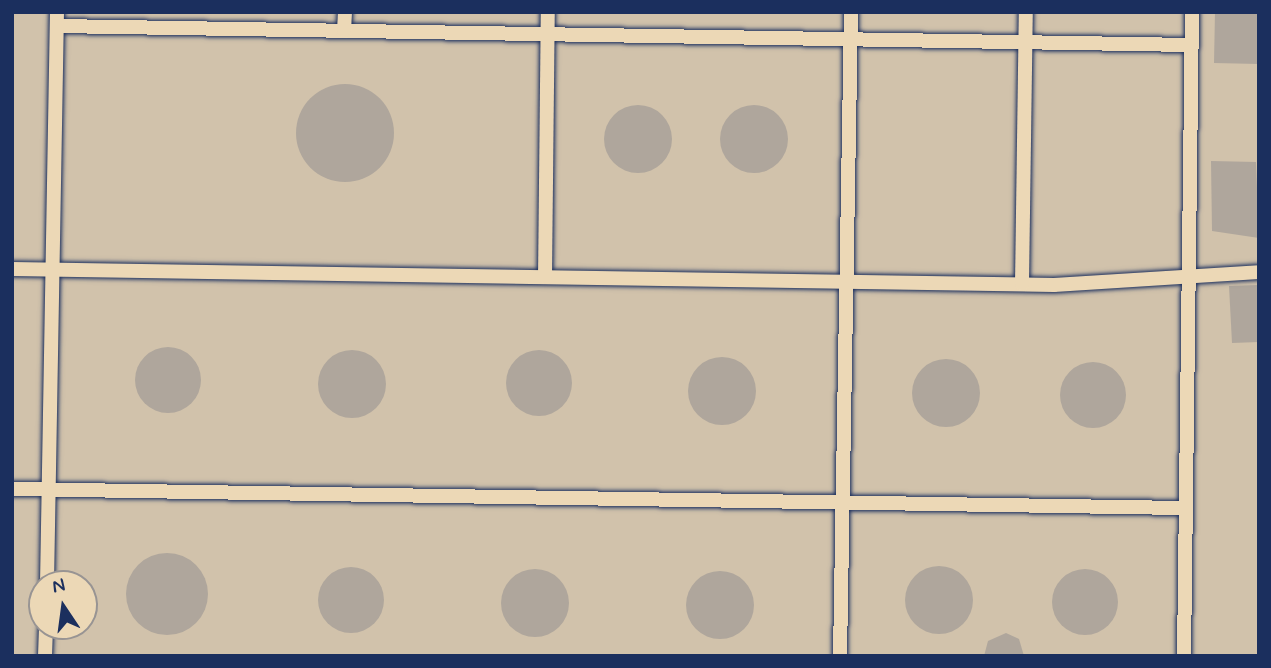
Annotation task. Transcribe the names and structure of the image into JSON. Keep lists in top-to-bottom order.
{
  "north": "top"
}
